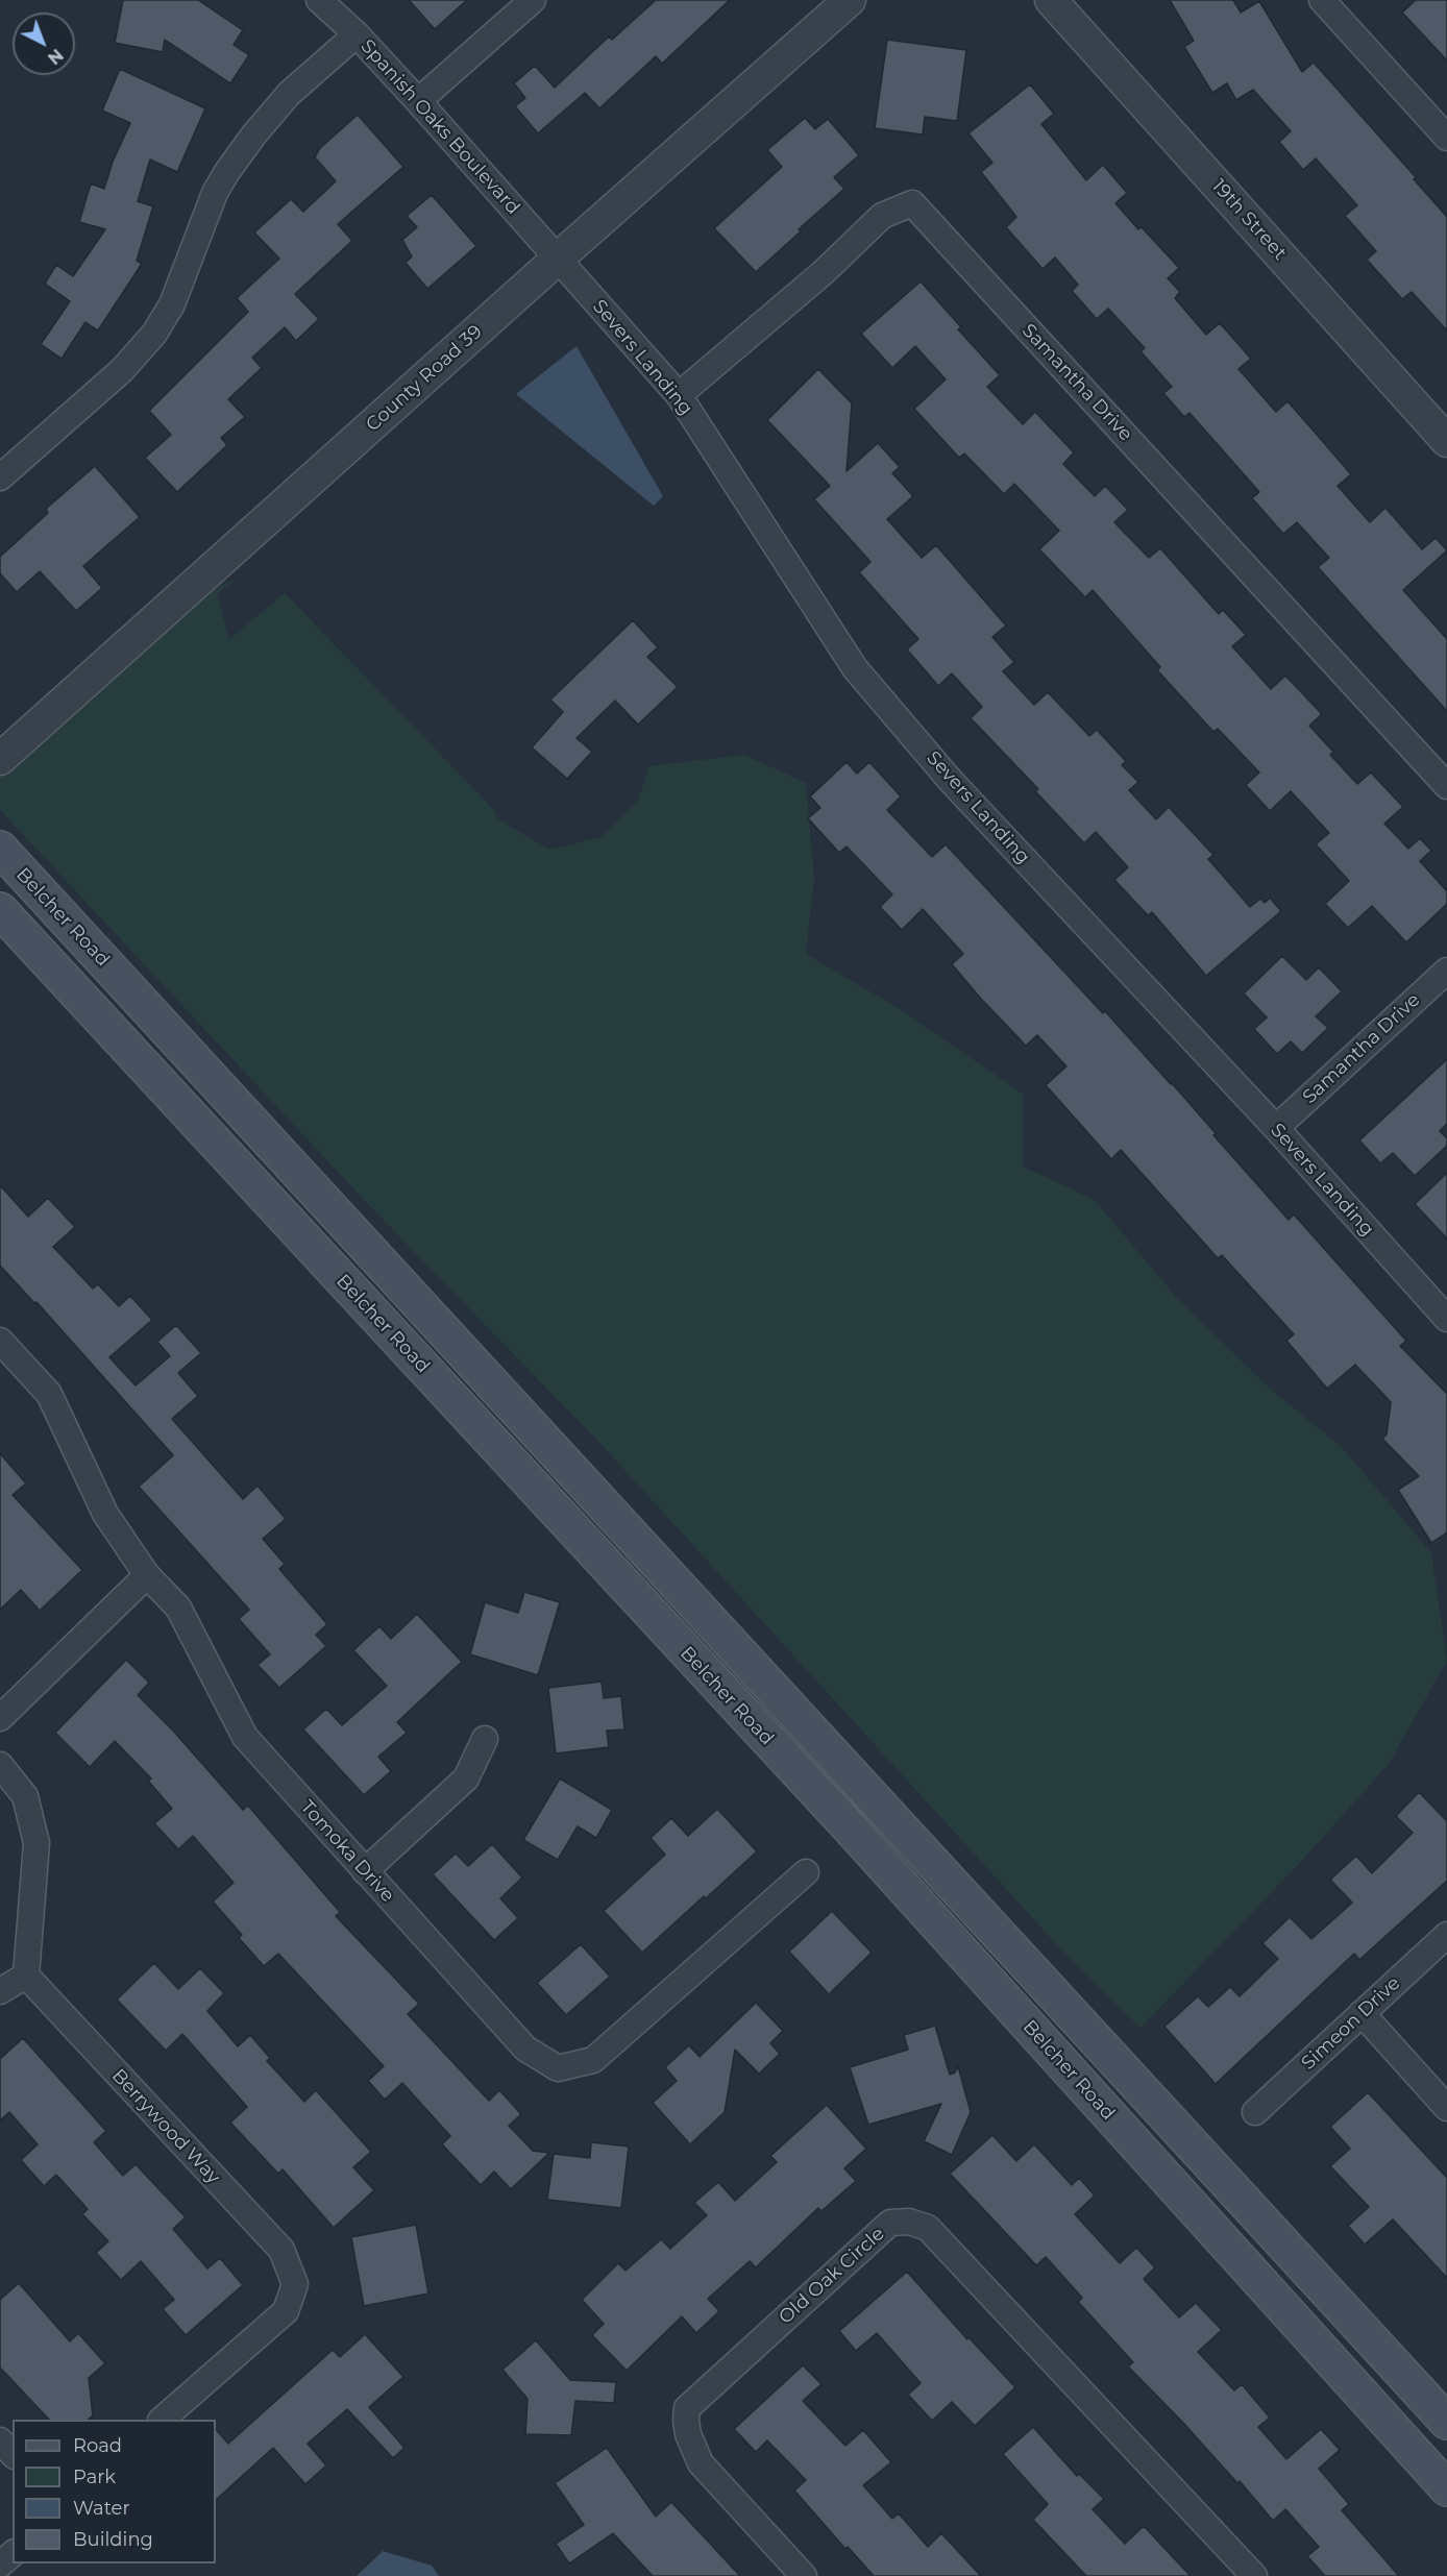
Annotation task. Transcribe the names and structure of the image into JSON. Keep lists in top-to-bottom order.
{
  "streets": {
    "main road": ["Belcher Road"],
    "street": [
      "Spanish Oaks Boulevard",
      "19th Street",
      "Severs Landing",
      "County Road 39",
      "Samantha Drive",
      "Tomoka Drive",
      "Simeon Drive",
      "Berrywood Way",
      "Old Oak Circle"
    ]
  },
  "crossings": [
    ["Spanish Oaks Boulevard", "Severs Landing"],
    ["Spanish Oaks Boulevard", "County Road 39"],
    ["Severs Landing", "County Road 39"],
    ["Severs Landing", "Samantha Drive"]
  ],
  "legend": [
    "Road",
    "Park",
    "Water",
    "Building"
  ],
  "north": "bottom right"
}
